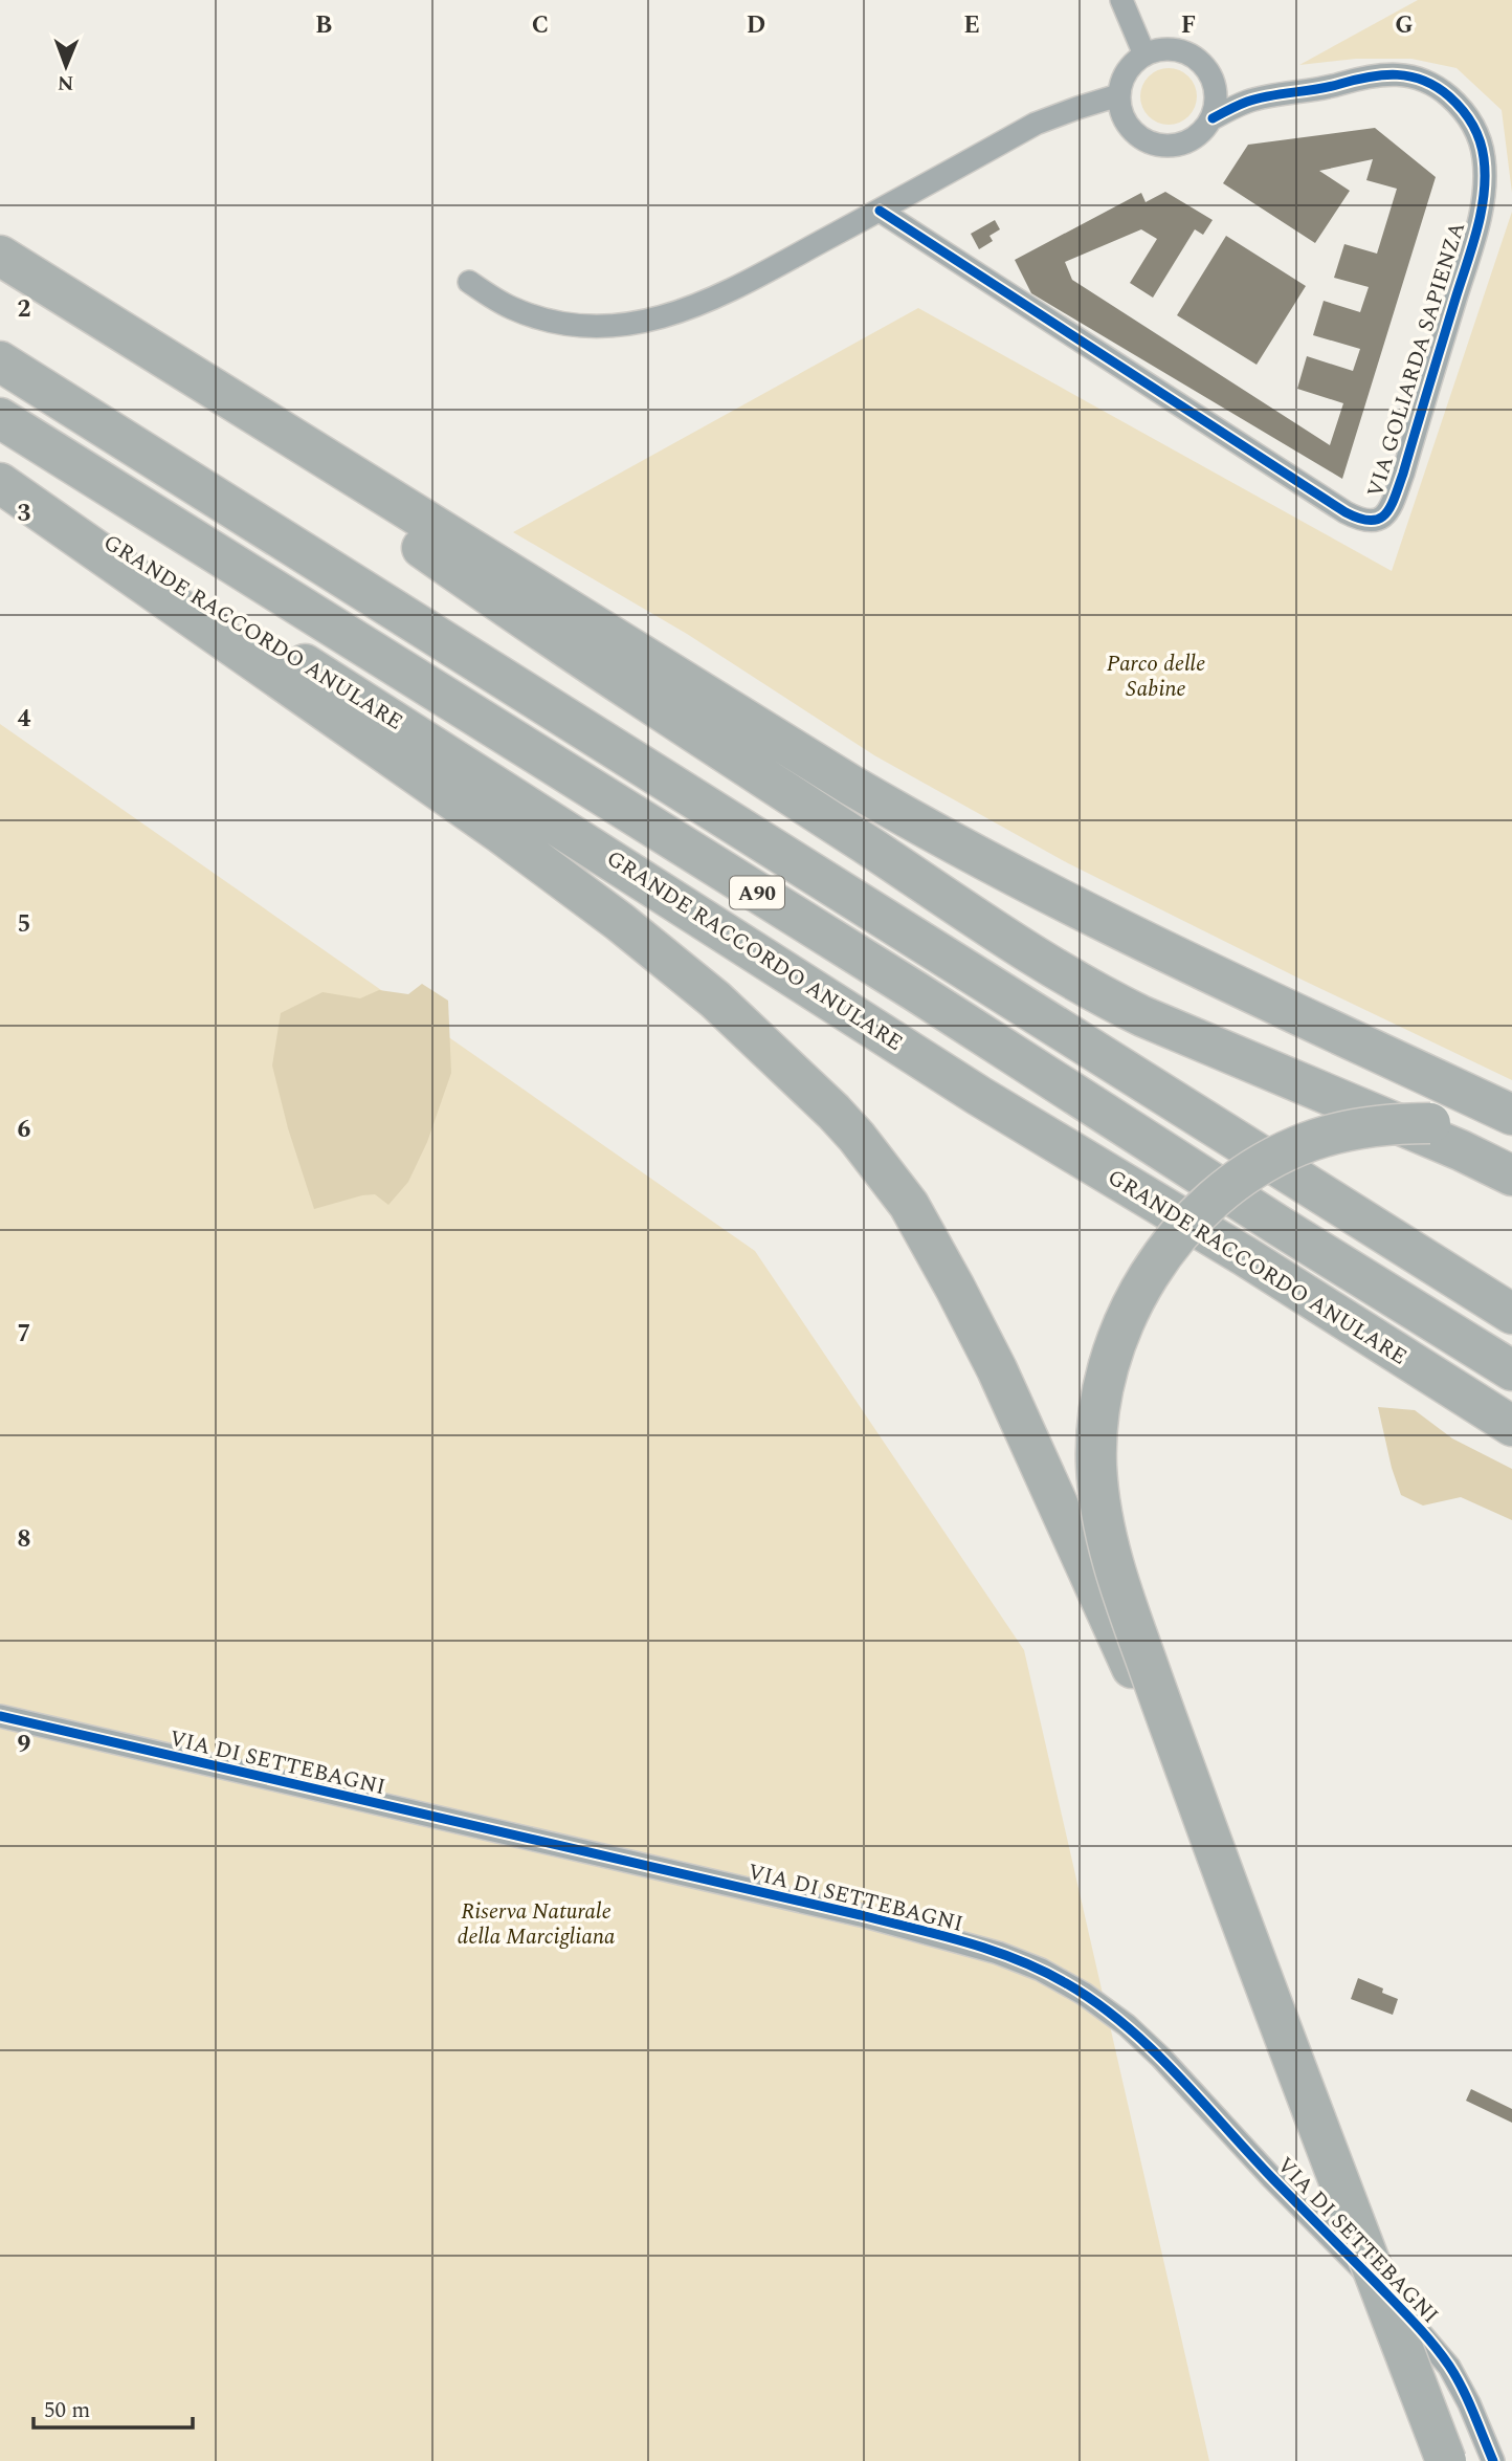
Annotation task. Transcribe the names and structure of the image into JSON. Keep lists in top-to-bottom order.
{
  "streets": {
    "highway": ["GRANDE RACCORDO ANULARE", "A90"],
    "street": ["VIA GOLIARDA SAPIENZA", "VIA DI SETTEBAGNI"]
  },
  "parks": ["Parco delle Sabine", "Riserva Naturale della Marcigliana"],
  "scale_bar": "50 m",
  "north": "bottom",
  "grid": {
    "columns": [
      "B",
      "C",
      "D",
      "E",
      "F",
      "G"
    ],
    "rows": [
      "2",
      "3",
      "4",
      "5",
      "6",
      "7",
      "8",
      "9"
    ]
  }
}
